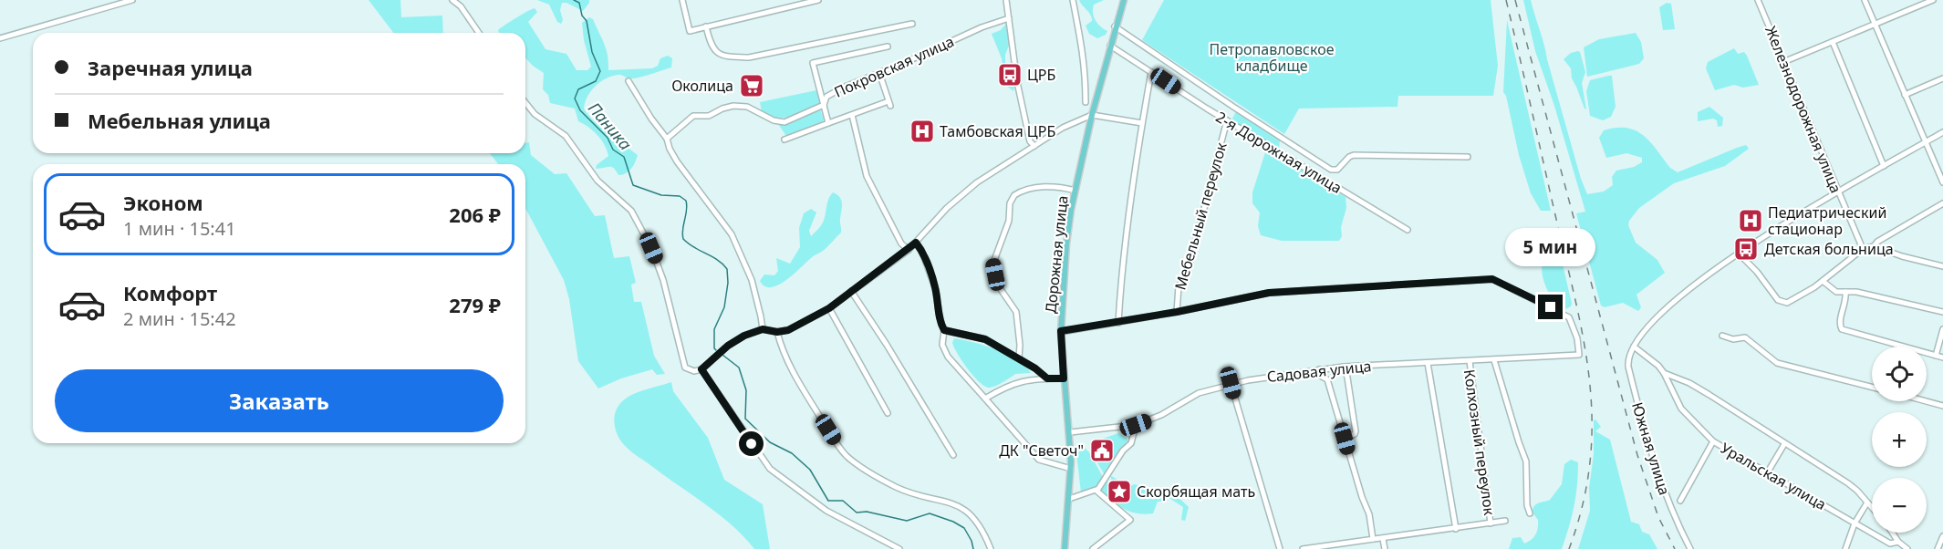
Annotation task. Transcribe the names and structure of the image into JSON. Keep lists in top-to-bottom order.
{
  "streets": {
    "main road": ["Дорожная улица"],
    "street": [
      "Покровская улица",
      "Железнодорожная улица",
      "2-я Дорожная улица",
      "Мебельный переулок",
      "Садовая улица",
      "Колхозный переулок",
      "Южная улица",
      "Уральская улица"
    ]
  },
  "crossings": [
    ["2-я Дорожная улица", "Мебельный переулок"],
    ["2-я Дорожная улица", "Дорожная улица"],
    ["Мебельный переулок", "Садовая улица"],
    ["Дорожная улица", "Садовая улица"],
    ["Садовая улица", "Колхозный переулок"]
  ],
  "water": ["Паника"],
  "parks": ["Петропавловское кладбище"],
  "places": {
    "bus stop": ["ЦРБ", "Детская больница"],
    "supermarket": ["Околица"],
    "hospital": ["Тамбовская ЦРБ", "Педиатрический стационар"],
    "public building": ["ДК \"Светоч\""],
    "place": ["Скорбящая мать"]
  },
  "page": {
    "banner": ["Заречная улица", "Мебельная улица"],
    "list": [
      {
        "name": "Эконом",
        "note": "1 мин · 15:41",
        "value": "206 ₽"
      },
      {
        "name": "Комфорт",
        "note": "2 мин · 15:42",
        "value": "279 ₽"
      }
    ],
    "bubble": "5 мин",
    "map_buttons": ["+", "−"],
    "buttons": "Заказать"
  }
}
